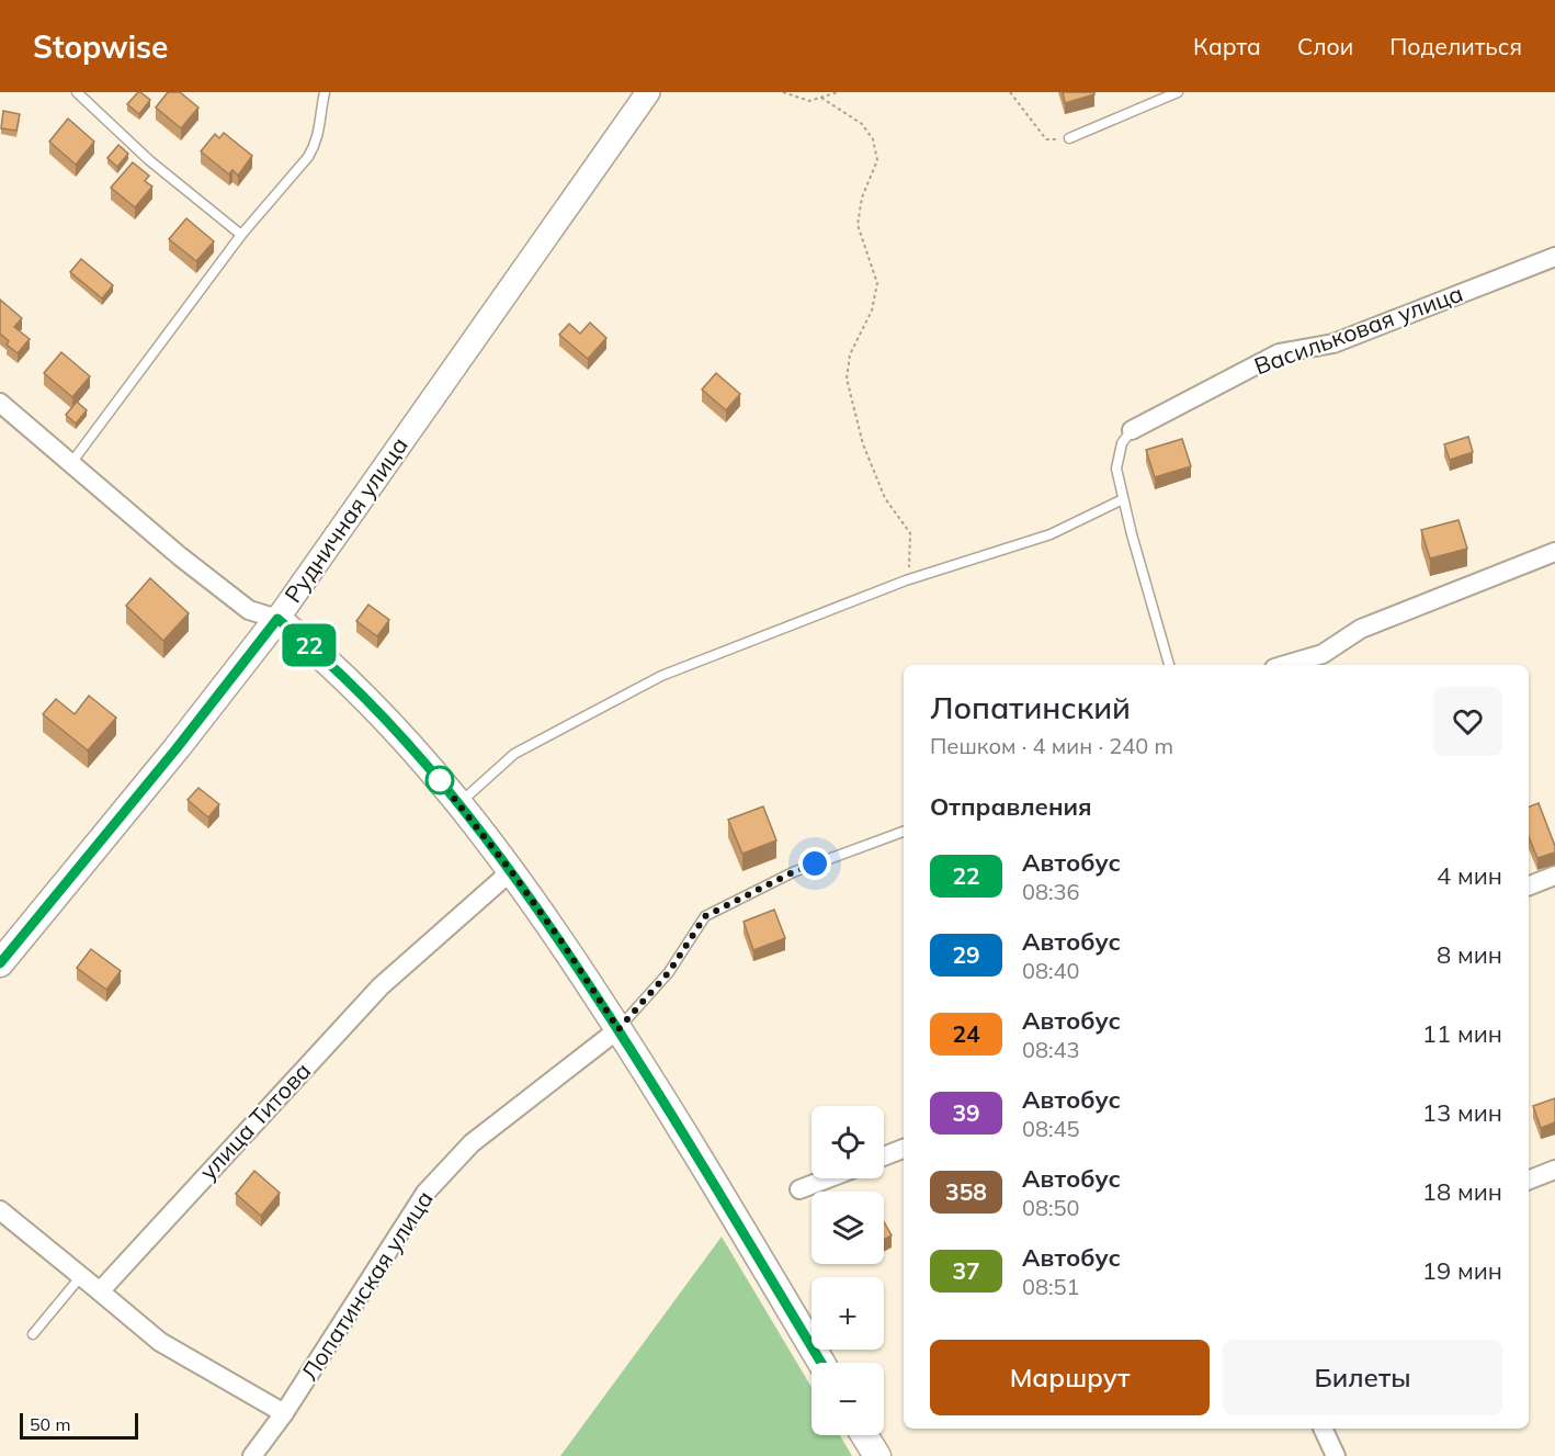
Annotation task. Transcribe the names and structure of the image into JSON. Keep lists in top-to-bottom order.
{
  "streets": {
    "main road": ["Рудничная улица"],
    "street": ["Васильковая улица", "улица Титова", "Лопатинская улица"]
  },
  "lines": ["bus line 22"],
  "scale_bar": "50 m",
  "page": {
    "header": "Stopwise",
    "nav": ["Карта", "Слои", "Поделиться"],
    "on_map": "22",
    "heading": [
      ["Лопатинский", "Пешком · 4 мин · 240 m"],
      "Отправления"
    ],
    "list": [
      {
        "mark": "22",
        "name": "Автобус",
        "note": "08:36",
        "value": "4 мин"
      },
      {
        "mark": "29",
        "name": "Автобус",
        "note": "08:40",
        "value": "8 мин"
      },
      {
        "mark": "24",
        "name": "Автобус",
        "note": "08:43",
        "value": "11 мин"
      },
      {
        "mark": "39",
        "name": "Автобус",
        "note": "08:45",
        "value": "13 мин"
      },
      {
        "mark": "358",
        "name": "Автобус",
        "note": "08:50",
        "value": "18 мин"
      },
      {
        "mark": "37",
        "name": "Автобус",
        "note": "08:51",
        "value": "19 мин"
      }
    ],
    "map_buttons": ["+", "−"],
    "buttons": ["Маршрут", "Билеты"],
    "scale": "50 m"
  }
}
